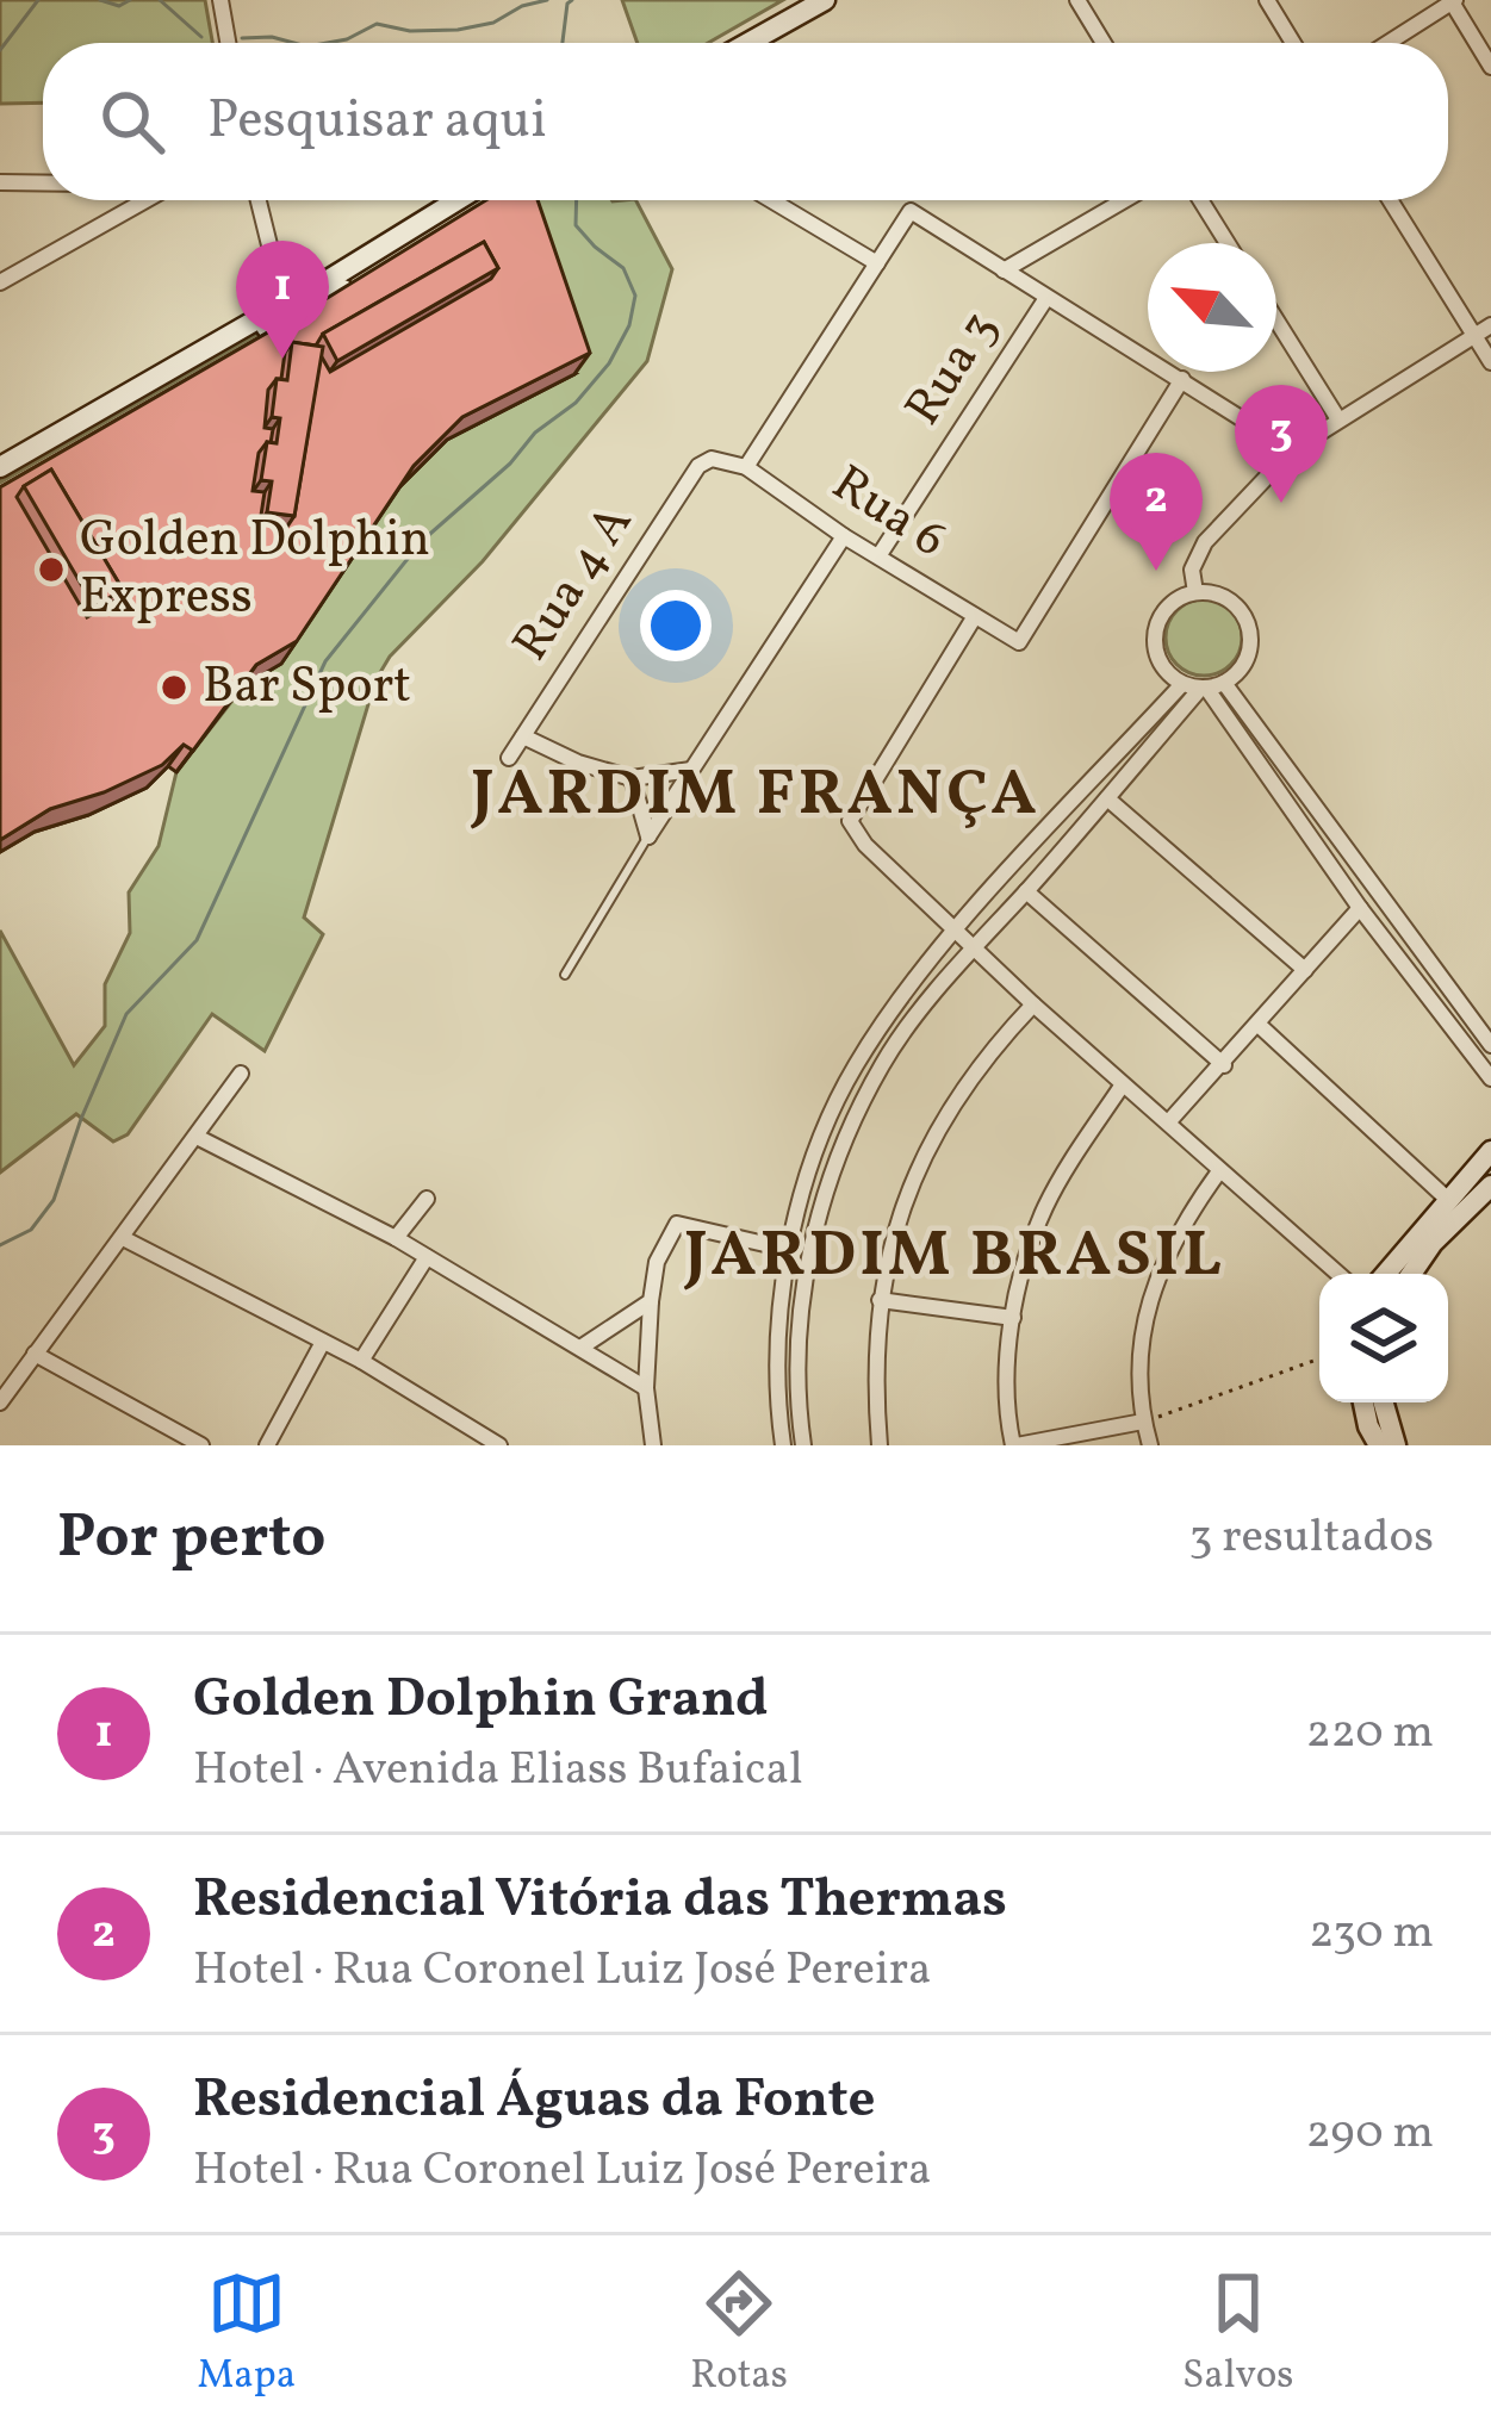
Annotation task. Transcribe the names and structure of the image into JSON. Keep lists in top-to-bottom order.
{
  "streets": {
    "street": ["Rua 3", "Rua 6", "Rua 4 A"]
  },
  "crossings": [
    ["Rua 3", "Rua 6"],
    ["Rua 6", "Rua 4 A"]
  ],
  "districts": ["JARDIM FRANÇA", "JARDIM BRASIL"],
  "places": ["Golden Dolphin Express", "Bar Sport"],
  "north": "top left",
  "page": {
    "search": "Pesquisar aqui",
    "pins": ["1", "3", "2"],
    "heading": ["Por perto", "3 resultados"],
    "list": [
      {
        "mark": "1",
        "name": "Golden Dolphin Grand",
        "note": "Hotel · Avenida Eliass Bufaical",
        "value": "220 m"
      },
      {
        "mark": "2",
        "name": "Residencial Vitória das Thermas",
        "note": "Hotel · Rua Coronel Luiz José Pereira",
        "value": "230 m"
      },
      {
        "mark": "3",
        "name": "Residencial Águas da Fonte",
        "note": "Hotel · Rua Coronel Luiz José Pereira",
        "value": "290 m"
      }
    ],
    "nav": ["Mapa", "Rotas", "Salvos"]
  }
}
